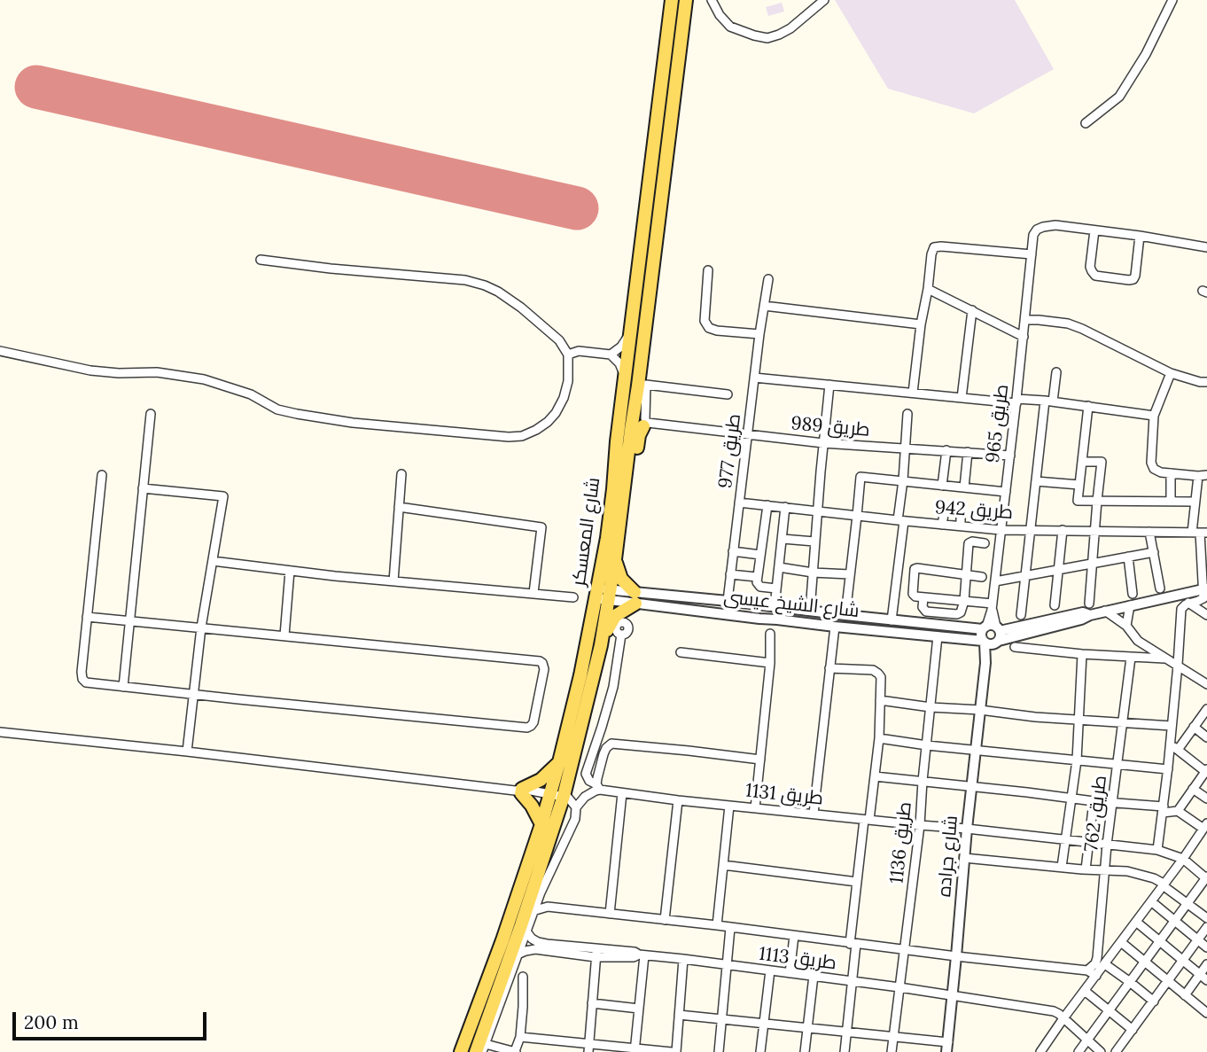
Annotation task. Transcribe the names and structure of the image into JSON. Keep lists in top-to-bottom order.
{
  "streets": {
    "main road": ["شارع المعسكر"],
    "street": [
      "طريق 965",
      "طريق 989",
      "طريق 977",
      "طريق 942",
      "شارع الشيخ عيسى",
      "طريق 1131",
      "طريق 762",
      "طريق 1136",
      "شارع جراده",
      "طريق 1113"
    ]
  },
  "crossings": [
    ["طريق 965", "طريق 989"],
    ["طريق 965", "طريق 942"],
    ["طريق 965", "شارع الشيخ عيسى"],
    ["طريق 965", "شارع جراده"],
    ["طريق 989", "طريق 977"],
    ["طريق 977", "طريق 942"],
    ["طريق 977", "شارع الشيخ عيسى"],
    ["شارع المعسكر", "شارع الشيخ عيسى"],
    ["شارع الشيخ عيسى", "طريق 1136"],
    ["شارع الشيخ عيسى", "شارع جراده"],
    ["طريق 1131", "طريق 762"],
    ["طريق 1131", "طريق 1136"],
    ["طريق 1131", "شارع جراده"],
    ["طريق 1136", "طريق 1113"],
    ["شارع جراده", "طريق 1113"]
  ],
  "scale_bar": "200 m"
}
